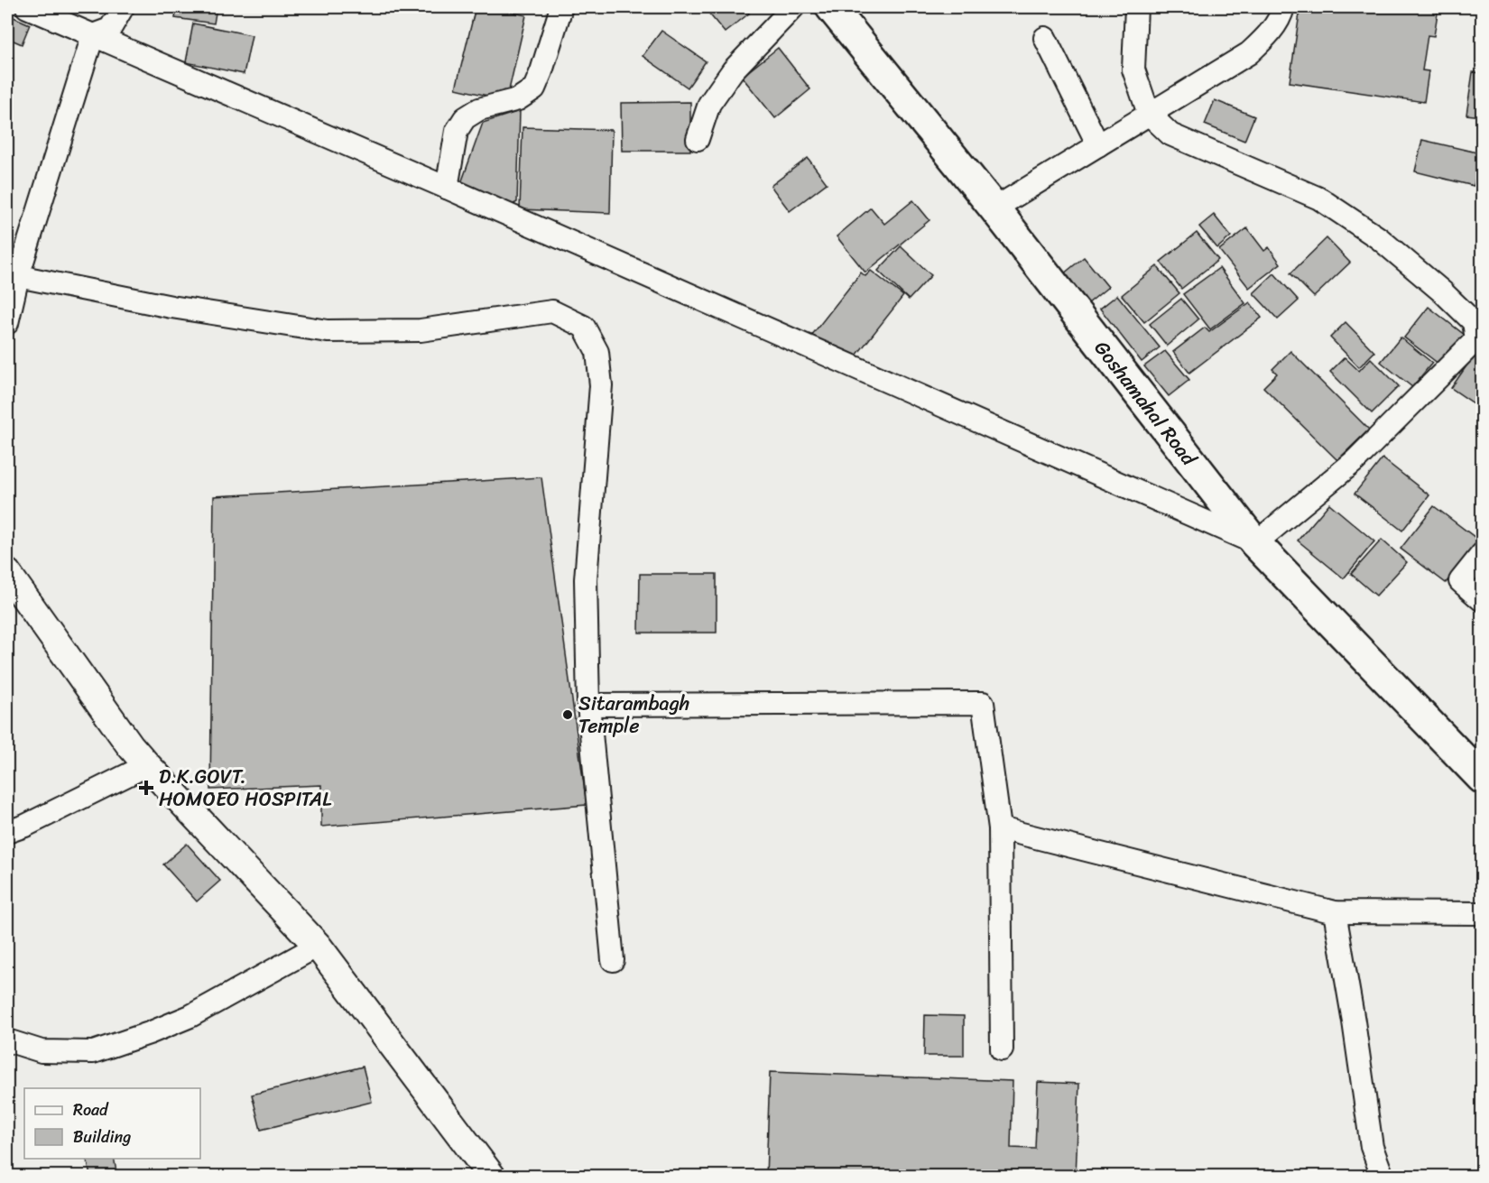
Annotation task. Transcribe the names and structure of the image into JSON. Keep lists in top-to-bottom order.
{
  "streets": {
    "main road": ["Goshamahal Road"]
  },
  "places": {
    "other": ["Sitarambagh Temple"],
    "health": ["D.K.GOVT. HOMOEO HOSPITAL"]
  },
  "legend": ["Road", "Building"]
}
